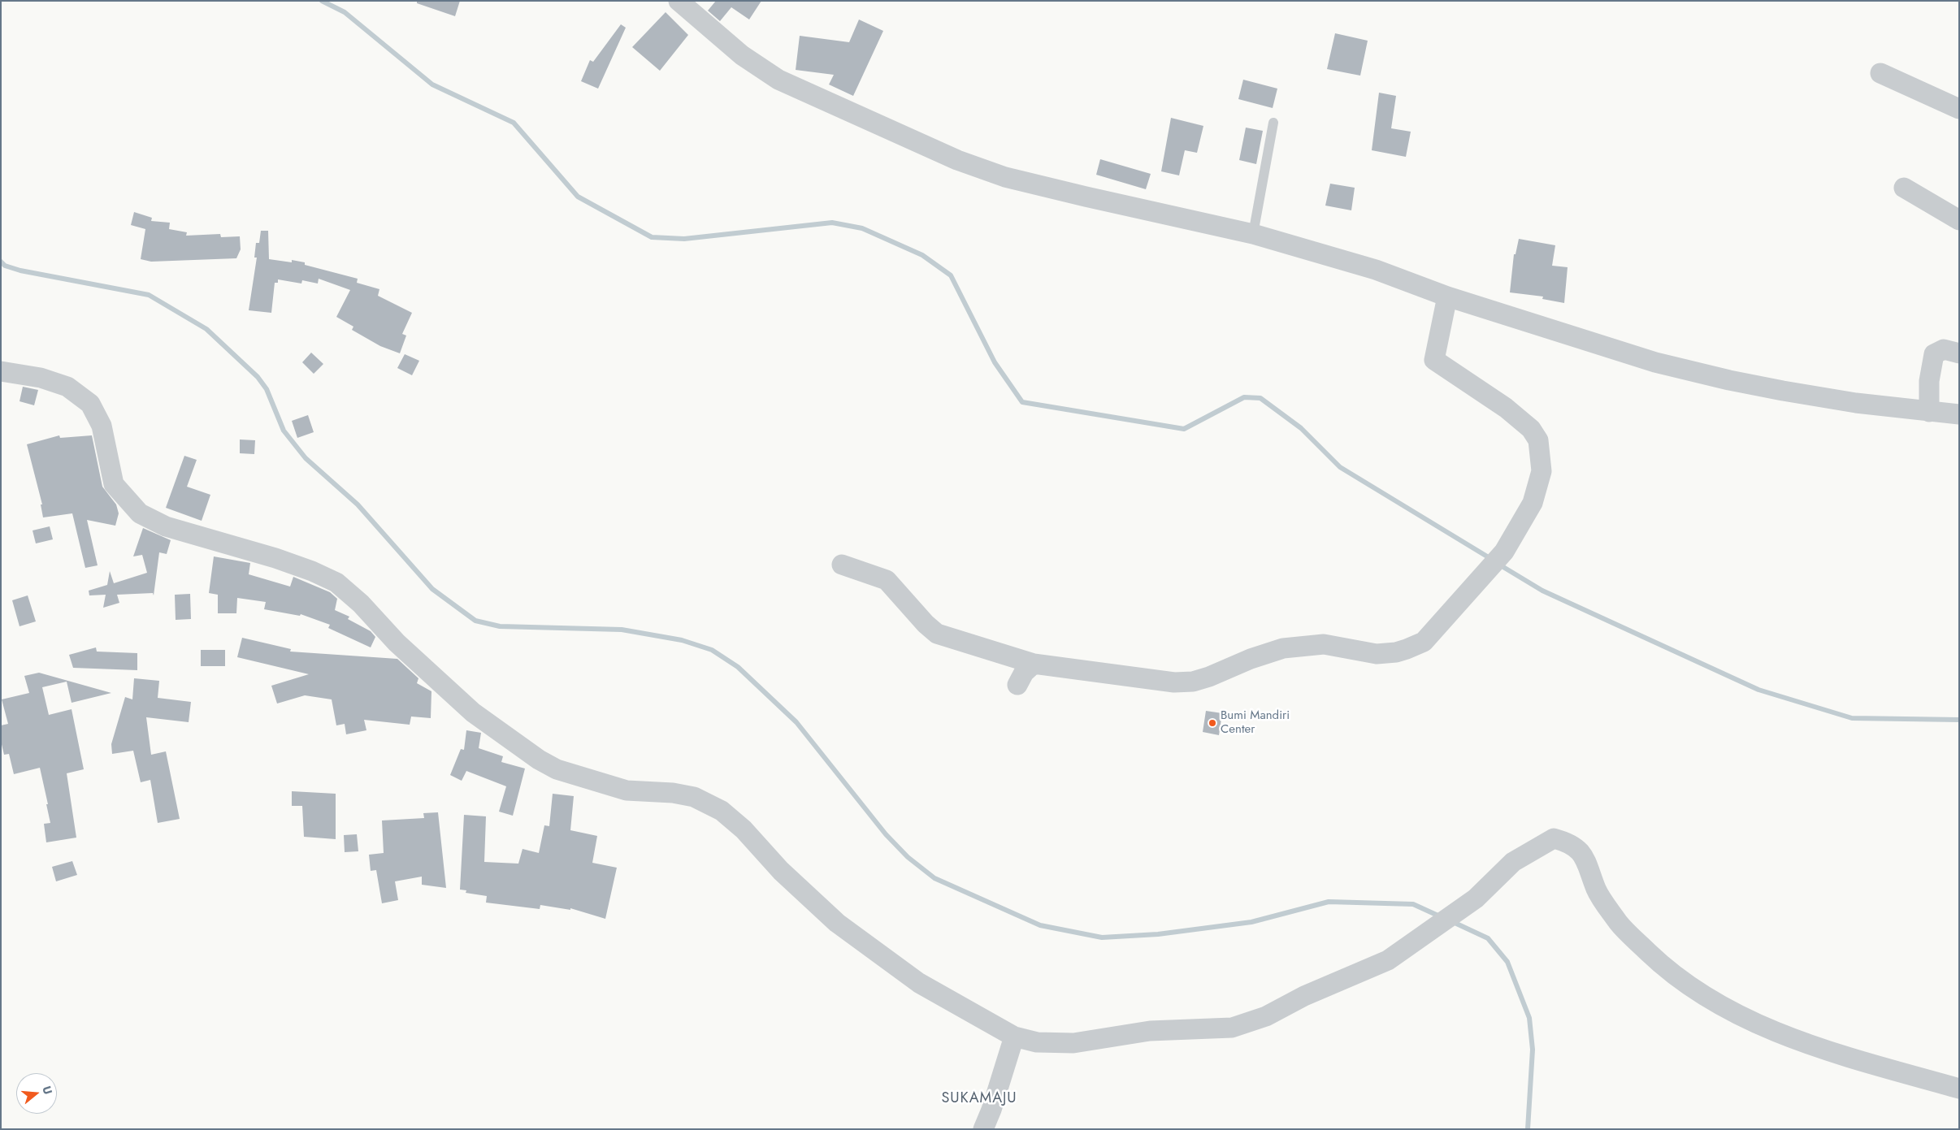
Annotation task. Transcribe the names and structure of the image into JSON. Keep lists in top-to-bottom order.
{
  "districts": ["SUKAMAJU"],
  "places": ["Bumi Mandiri Center"],
  "north": "right"
}
